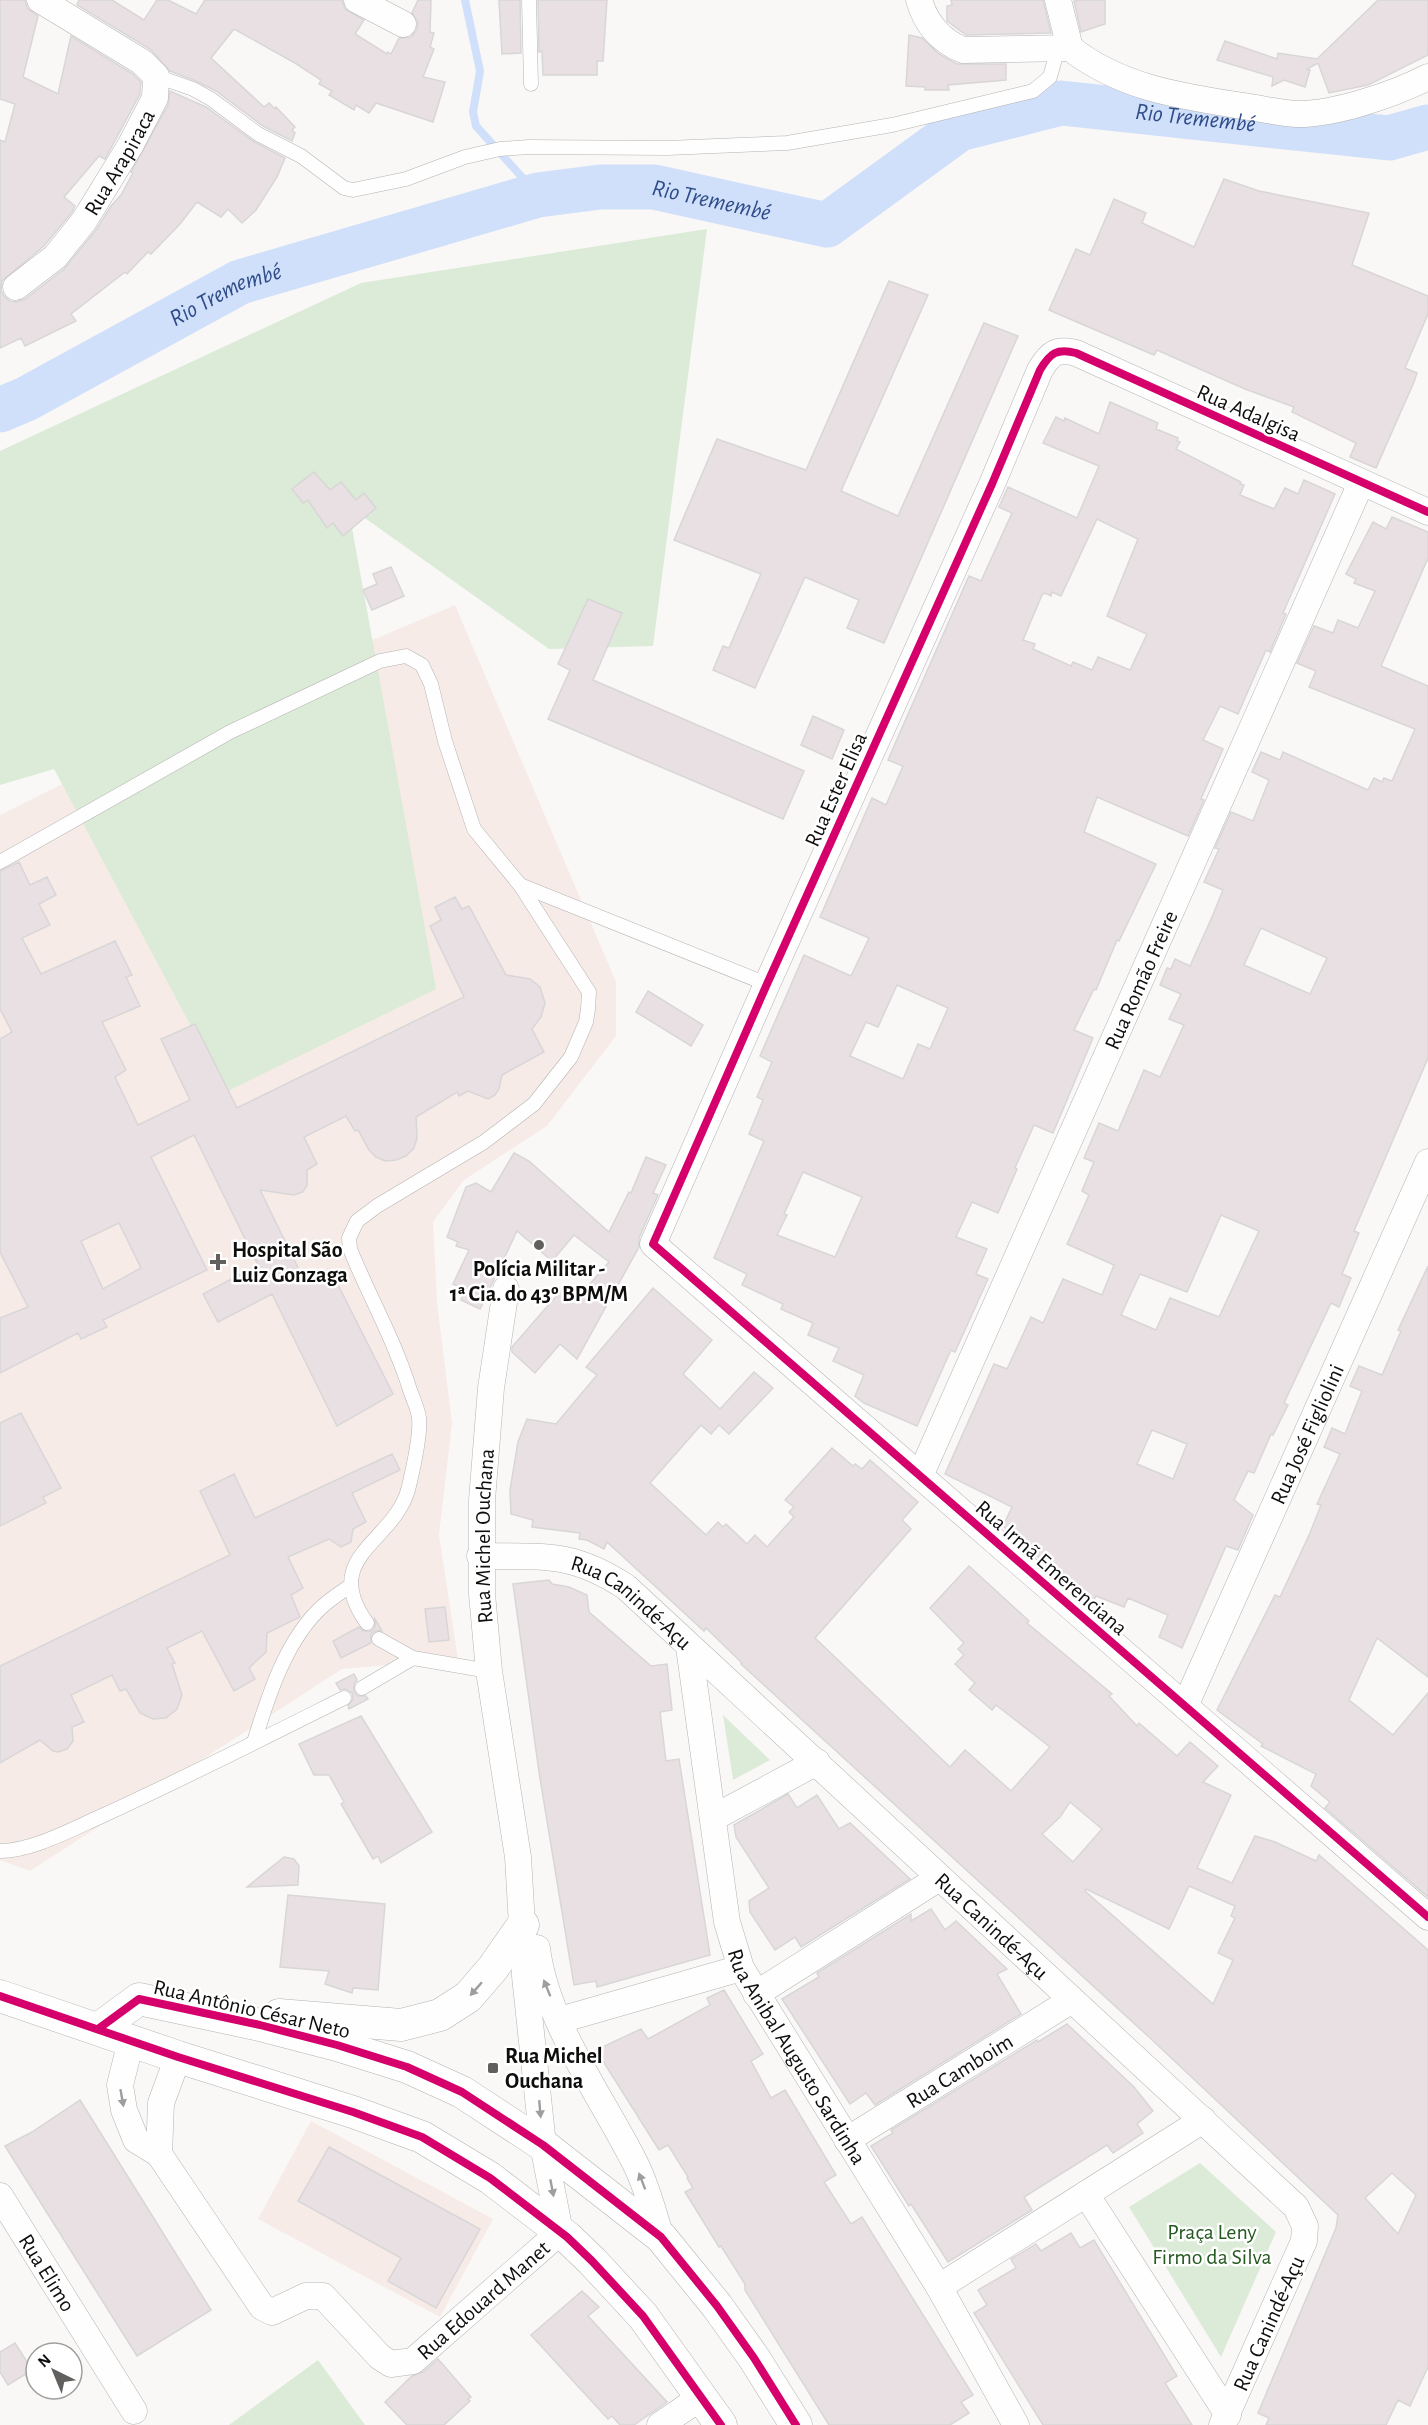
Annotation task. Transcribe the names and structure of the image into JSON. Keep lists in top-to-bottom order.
{
  "streets": {
    "street": [
      "Rua Arapiraca",
      "Rua Adalgisa",
      "Rua Ester Elisa",
      "Rua Romão Freire",
      "Rua José Figliolini",
      "Rua Michel Ouchana",
      "Rua Irmã Emerenciana",
      "Rua Canindé-Açu",
      "Rua Antônio César Neto",
      "Rua Anibal Augusto Sardinha",
      "Rua Camboim",
      "Rua Elimo",
      "Rua Edouard Manet"
    ]
  },
  "crossings": [
    ["Rua Adalgisa", "Rua Ester Elisa"],
    ["Rua Adalgisa", "Rua Romão Freire"],
    ["Rua Ester Elisa", "Rua Irmã Emerenciana"],
    ["Rua Romão Freire", "Rua Irmã Emerenciana"],
    ["Rua José Figliolini", "Rua Irmã Emerenciana"],
    ["Rua Michel Ouchana", "Rua Canindé-Açu"],
    ["Rua Michel Ouchana", "Rua Antônio César Neto"],
    ["Rua Michel Ouchana", "Rua Edouard Manet"],
    ["Rua Canindé-Açu", "Rua Anibal Augusto Sardinha"],
    ["Rua Canindé-Açu", "Rua Camboim"],
    ["Rua Anibal Augusto Sardinha", "Rua Camboim"]
  ],
  "water": ["Rio Tremembé"],
  "parks": ["Praça Leny Firmo da Silva"],
  "places": {
    "other": ["Polícia Militar - 1ª Cia. do 43º BPM/M"],
    "health": ["Hospital São Luiz Gonzaga"],
    "transit": ["Rua Michel Ouchana"]
  },
  "north": "top left"
}
